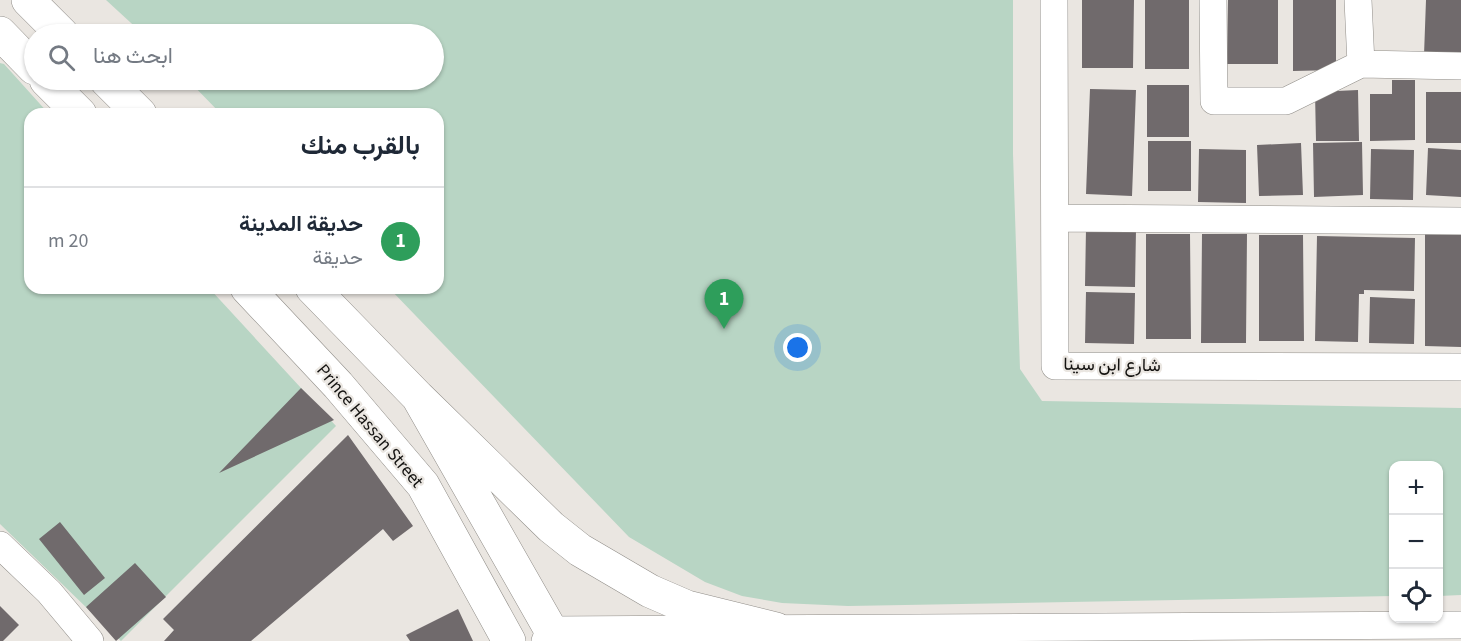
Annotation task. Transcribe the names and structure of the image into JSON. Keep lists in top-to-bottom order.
{
  "streets": {
    "main road": ["Prince Hassan Street"],
    "street": ["شارع ابن سينا"]
  },
  "page": {
    "search": "ابحث هنا",
    "heading": "بالقرب منك",
    "list": [
      {
        "mark": "1",
        "name": "حديقة المدينة",
        "note": "حديقة",
        "value": "20 m"
      }
    ],
    "pins": "1",
    "map_buttons": ["+", "−"]
  }
}
